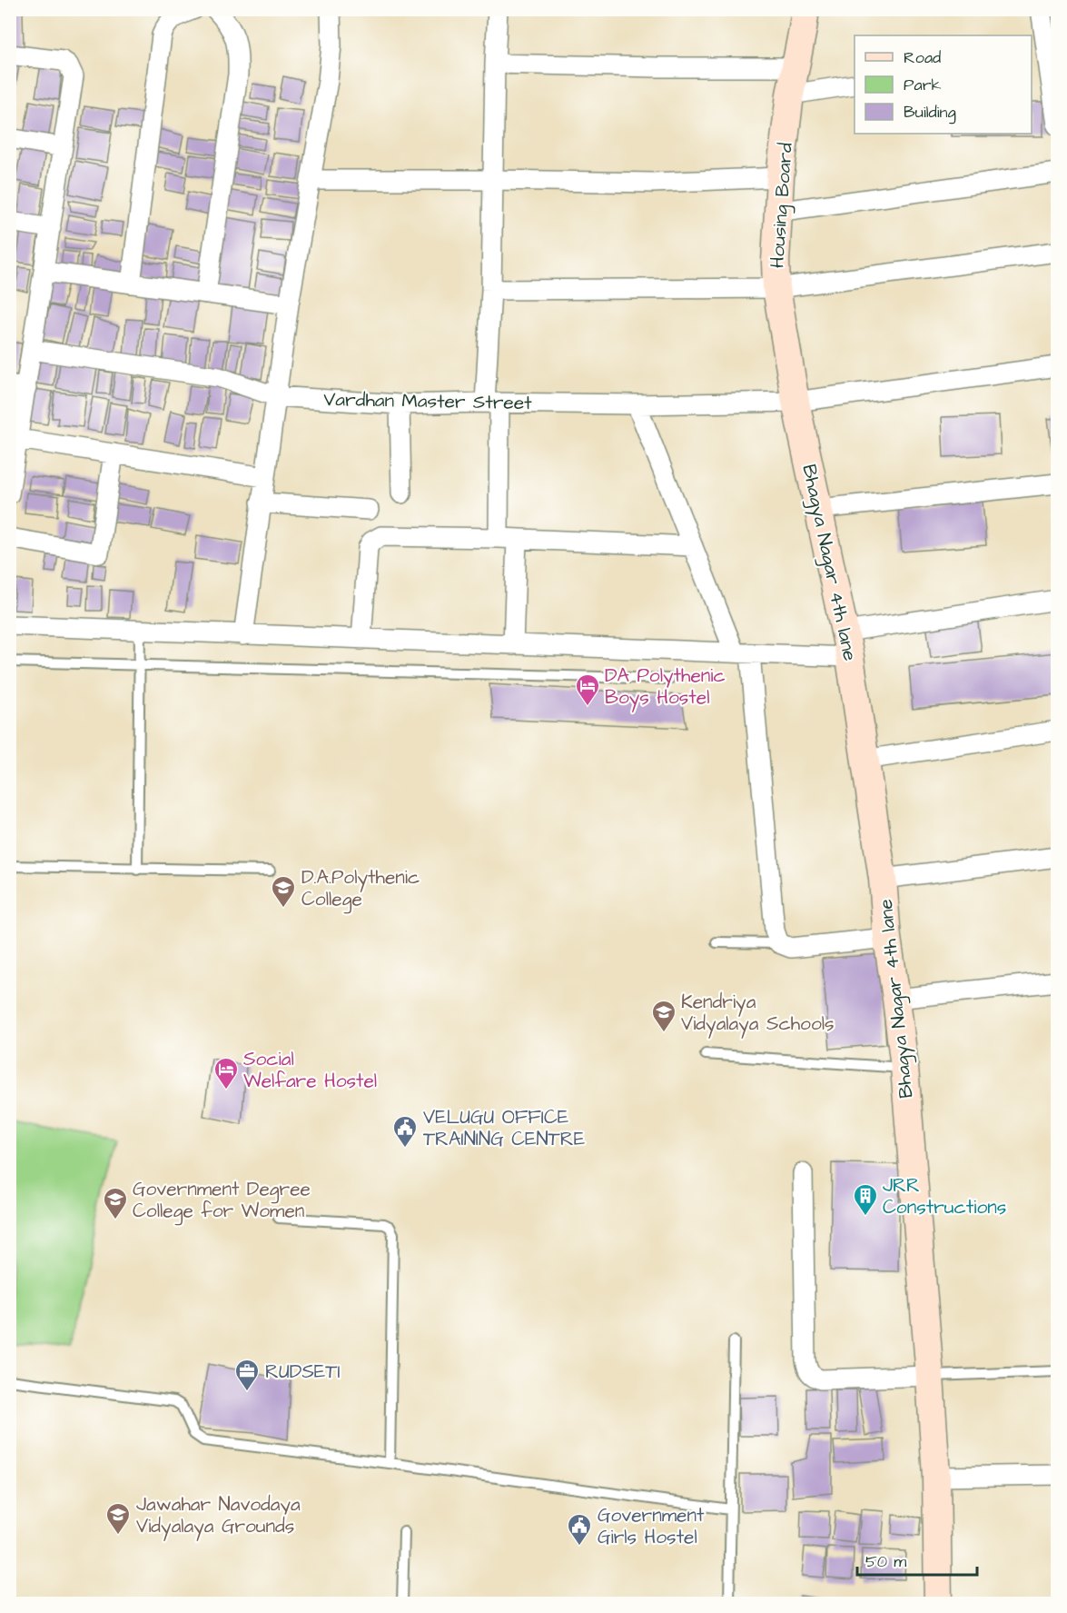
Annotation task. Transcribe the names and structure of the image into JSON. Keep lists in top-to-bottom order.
{
  "streets": {
    "main road": ["Housing Board", "Bhagya Nagar 4th lane"],
    "street": ["Vardhan Master Street"]
  },
  "crossings": [
    ["Housing Board", "Vardhan Master Street"],
    ["Housing Board", "Bhagya Nagar 4th lane"],
    ["Vardhan Master Street", "Bhagya Nagar 4th lane"]
  ],
  "places": {
    "hotel": ["DA Polythenic Boys Hostel", "Social Welfare Hostel"],
    "school or university": [
      "D.A.Polythenic College",
      "Kendriya Vidyalaya Schools",
      "Government Degree College for Women",
      "Jawahar Navodaya Vidyalaya Grounds"
    ],
    "public building": ["VELUGU OFFICE TRAINING CENTRE", "Government Girls Hostel"],
    "building": ["JRR Constructions"],
    "office": ["RUDSETI"]
  },
  "legend": ["Road", "Park", "Building"],
  "scale_bar": "50 m"
}
